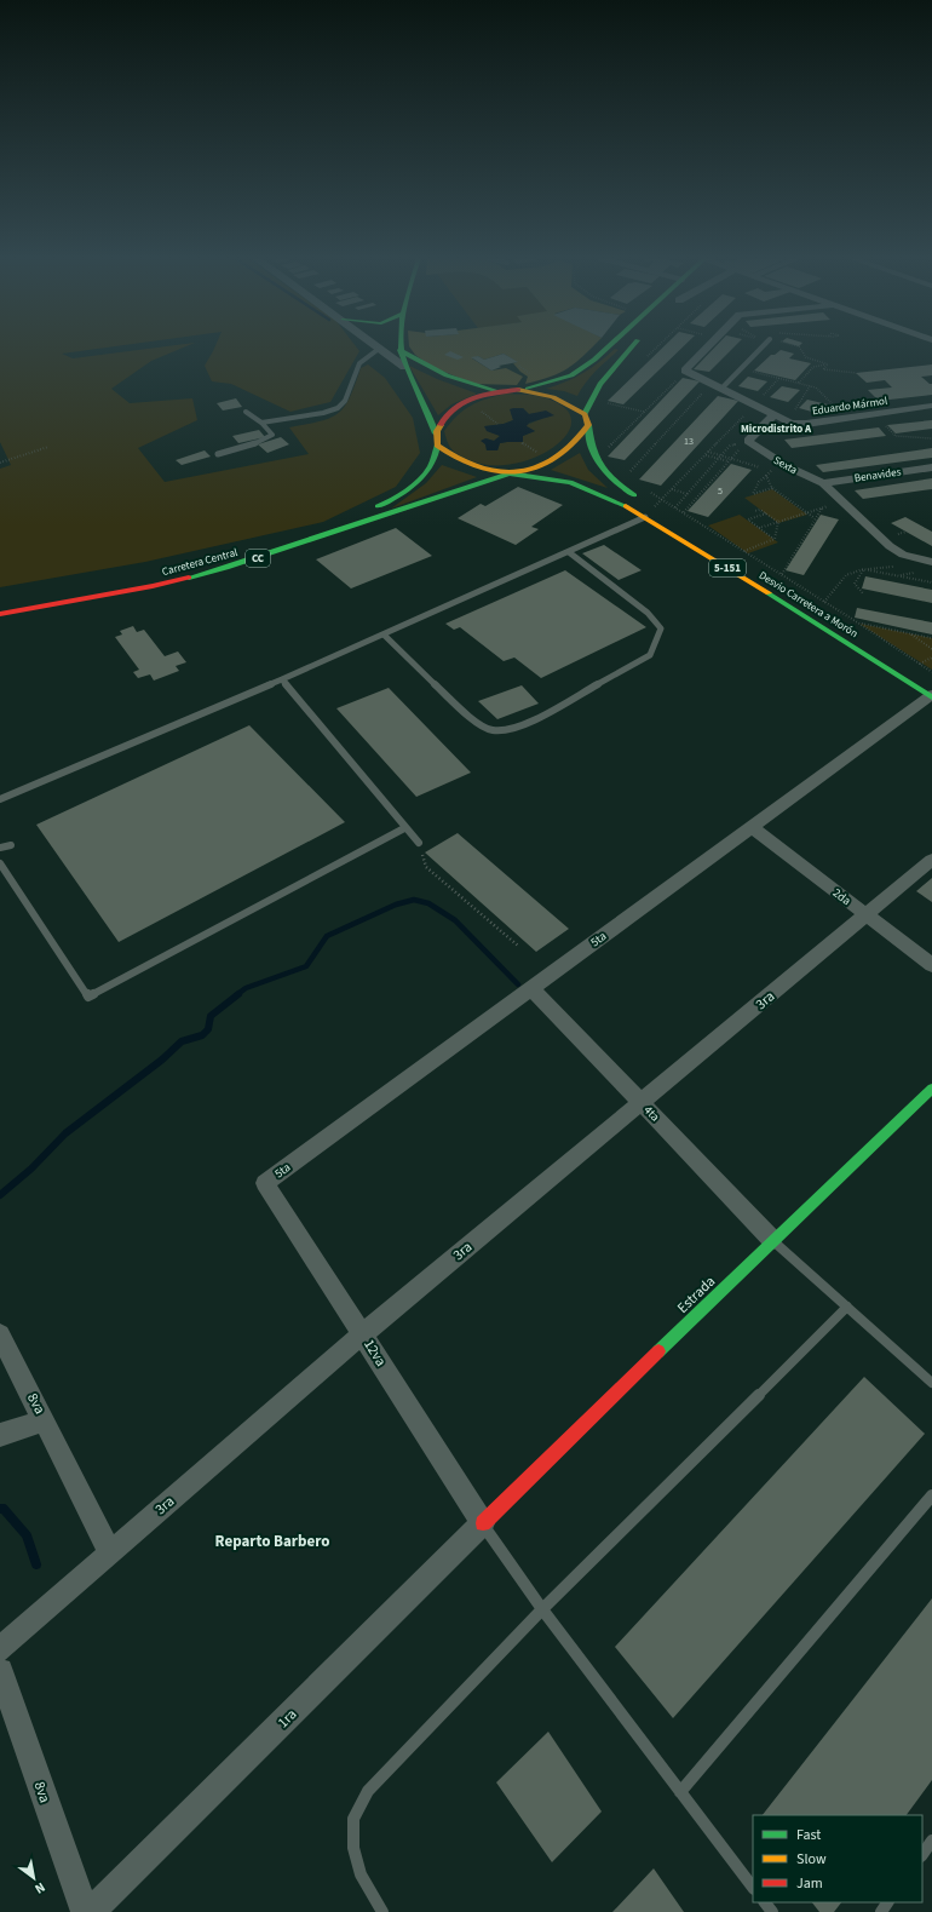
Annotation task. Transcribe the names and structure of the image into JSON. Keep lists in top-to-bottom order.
{
  "streets": {
    "main road": [
      "CC",
      "Carretera Central",
      "5-151",
      "Desvio Carretera a Morón",
      "Estrada"
    ],
    "street": [
      "Eduardo Mármol",
      "Sexta",
      "Benavides",
      "2da",
      "5ta",
      "3ra",
      "4ta",
      "12va",
      "8va",
      "1ra"
    ]
  },
  "crossings": [
    ["Sexta", "Benavides"],
    ["CC", "Carretera Central"],
    ["CC", "Desvio Carretera a Morón"],
    ["Carretera Central", "Desvio Carretera a Morón"],
    ["Desvio Carretera a Morón", "5ta"],
    ["2da", "5ta"],
    ["2da", "3ra"],
    ["5ta", "4ta"],
    ["5ta", "12va"],
    ["3ra", "4ta"],
    ["3ra", "12va"],
    ["3ra", "8va"],
    ["4ta", "Estrada"],
    ["Estrada", "12va"],
    ["Estrada", "1ra"],
    ["12va", "1ra"]
  ],
  "districts": ["Microdistrito A", "Reparto Barbero"],
  "house_numbers": ["13", "5"],
  "legend": ["Fast", "Slow", "Jam"],
  "north": "bottom right"
}
